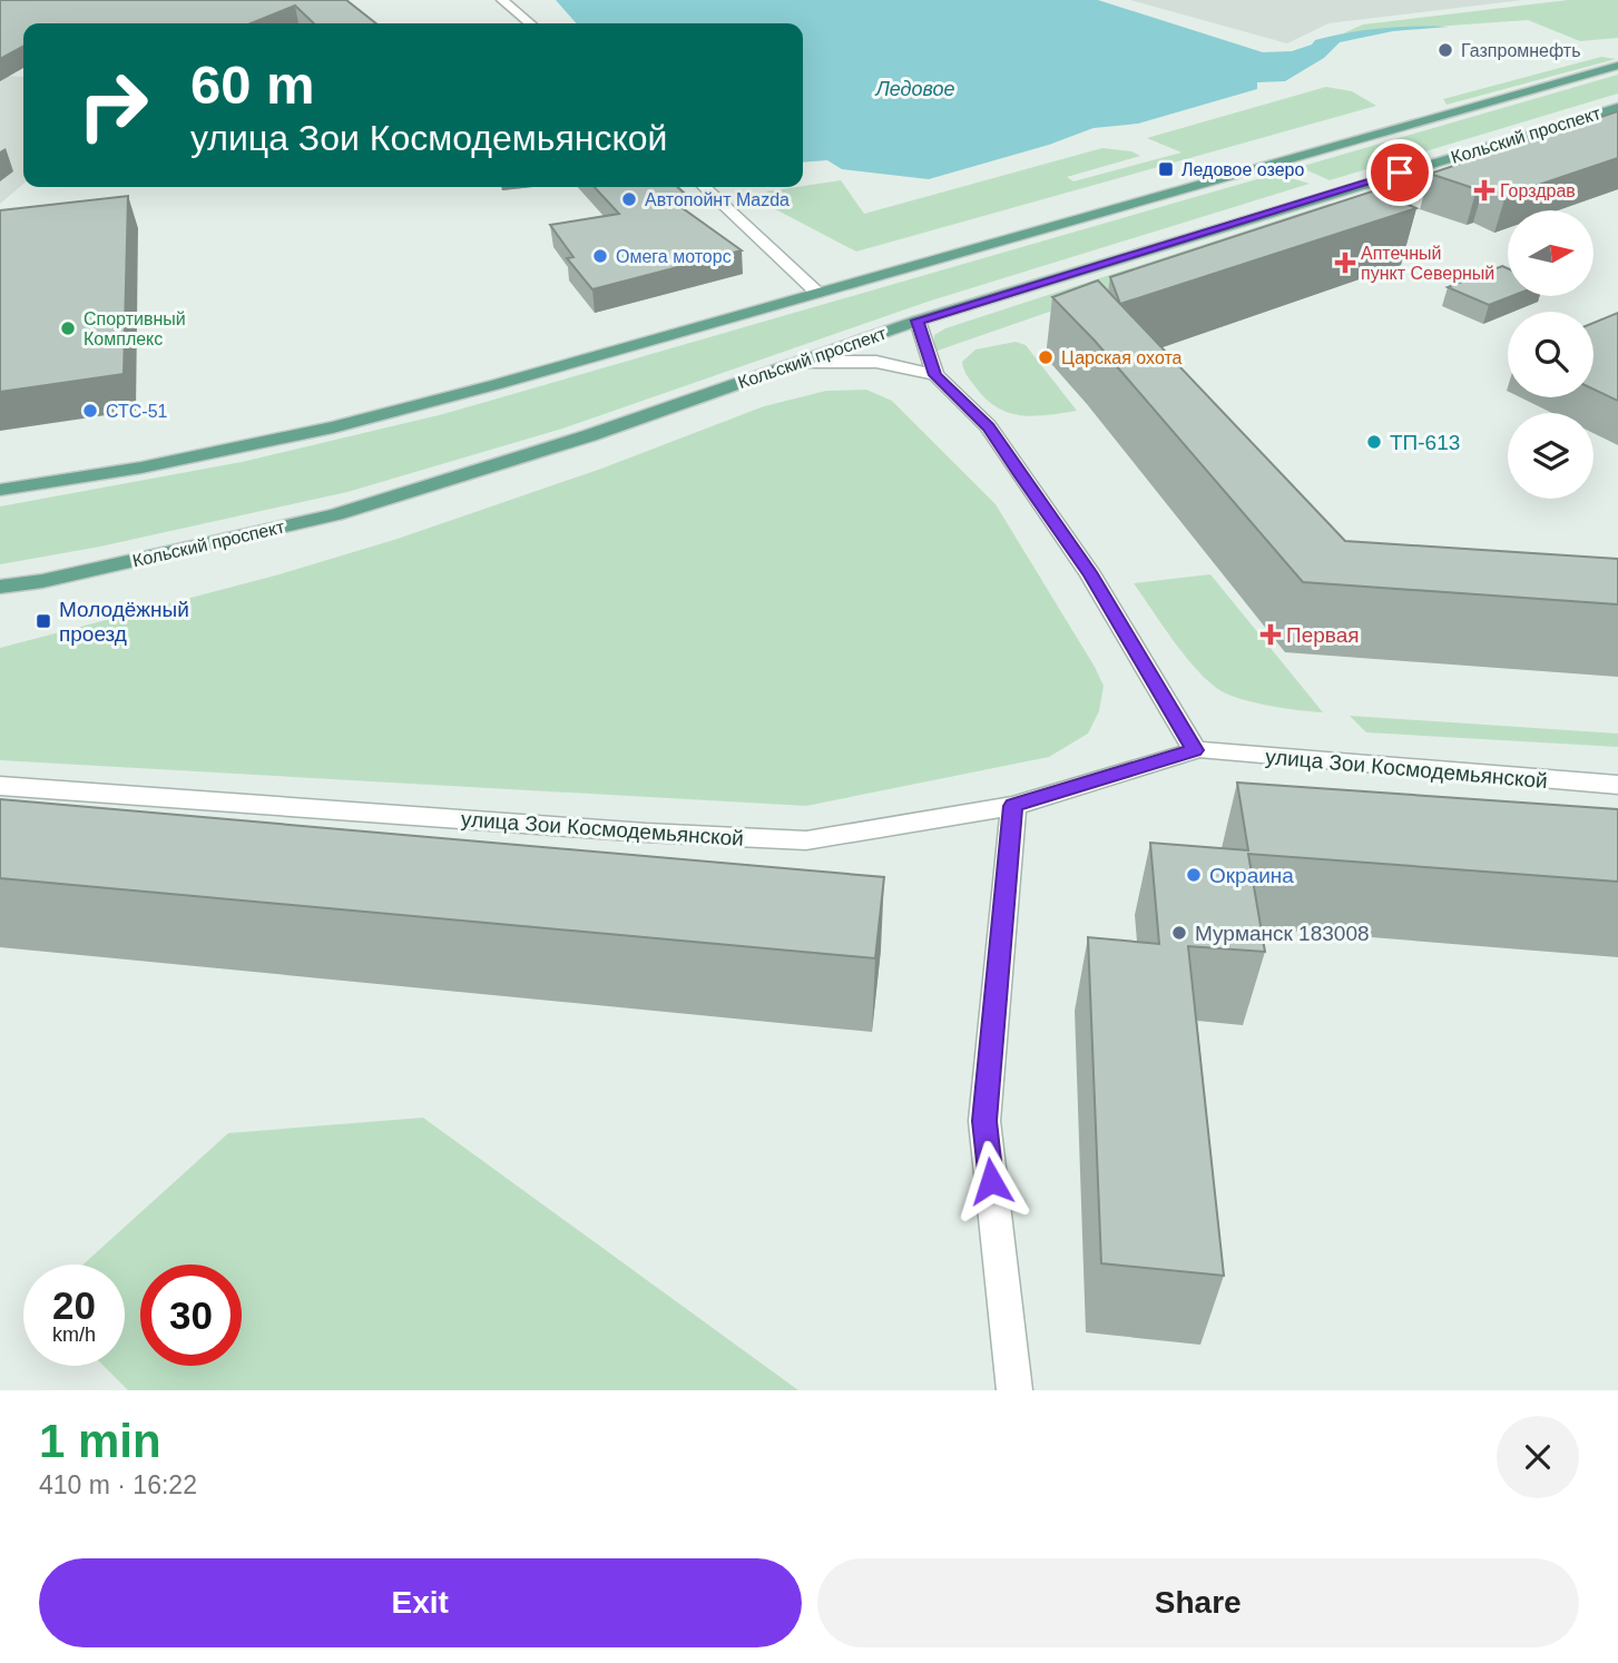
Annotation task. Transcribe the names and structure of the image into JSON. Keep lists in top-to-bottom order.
{
  "streets": {
    "main road": ["Кольский проспект"],
    "street": ["улица Зои Космодемьянской"]
  },
  "water": ["Ледовое"],
  "places": {
    "other": [
      "Газпромнефть",
      "Автопойнт Mazda",
      "Омега моторс",
      "Спортивный Комплекс",
      "Царская охота",
      "СТС-51",
      "ТП-613",
      "Окраина",
      "Мурманск 183008"
    ],
    "transit": ["Ледовое озеро", "Молодёжный проезд"],
    "health": ["Горздрав", "Аптечный пункт Северный", "Первая"]
  },
  "north": "right",
  "page": {
    "turn": ["60 m", "улица Зои Космодемьянской"],
    "speed": "20 km/h",
    "limit": "30",
    "heading": ["1 min", "410 m · 16:22"],
    "buttons": ["Exit", "Share"]
  }
}
